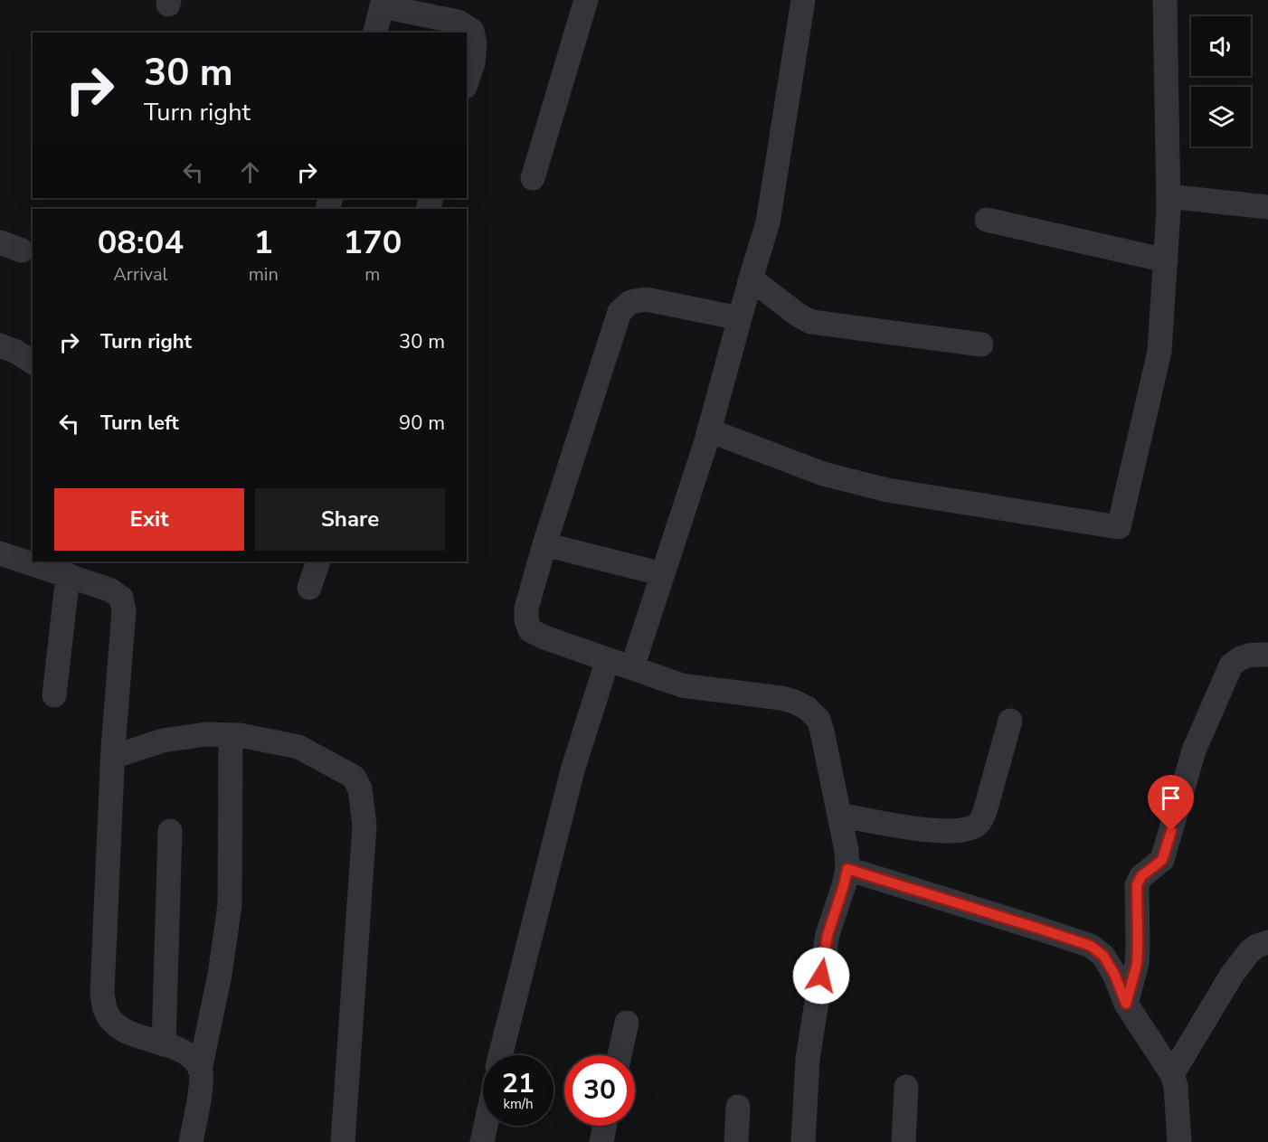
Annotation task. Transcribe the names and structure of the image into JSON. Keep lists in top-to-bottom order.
{
  "page": {
    "turn": ["30 m", "Turn right"],
    "eta": [
      "08:04",
      "Arrival",
      "1",
      "min",
      "170",
      "m"
    ],
    "list": [
      {
        "name": "Turn right",
        "value": "30 m"
      },
      {
        "name": "Turn left",
        "value": "90 m"
      }
    ],
    "buttons": ["Exit", "Share"],
    "speed": "21 km/h",
    "limit": "30"
  }
}
